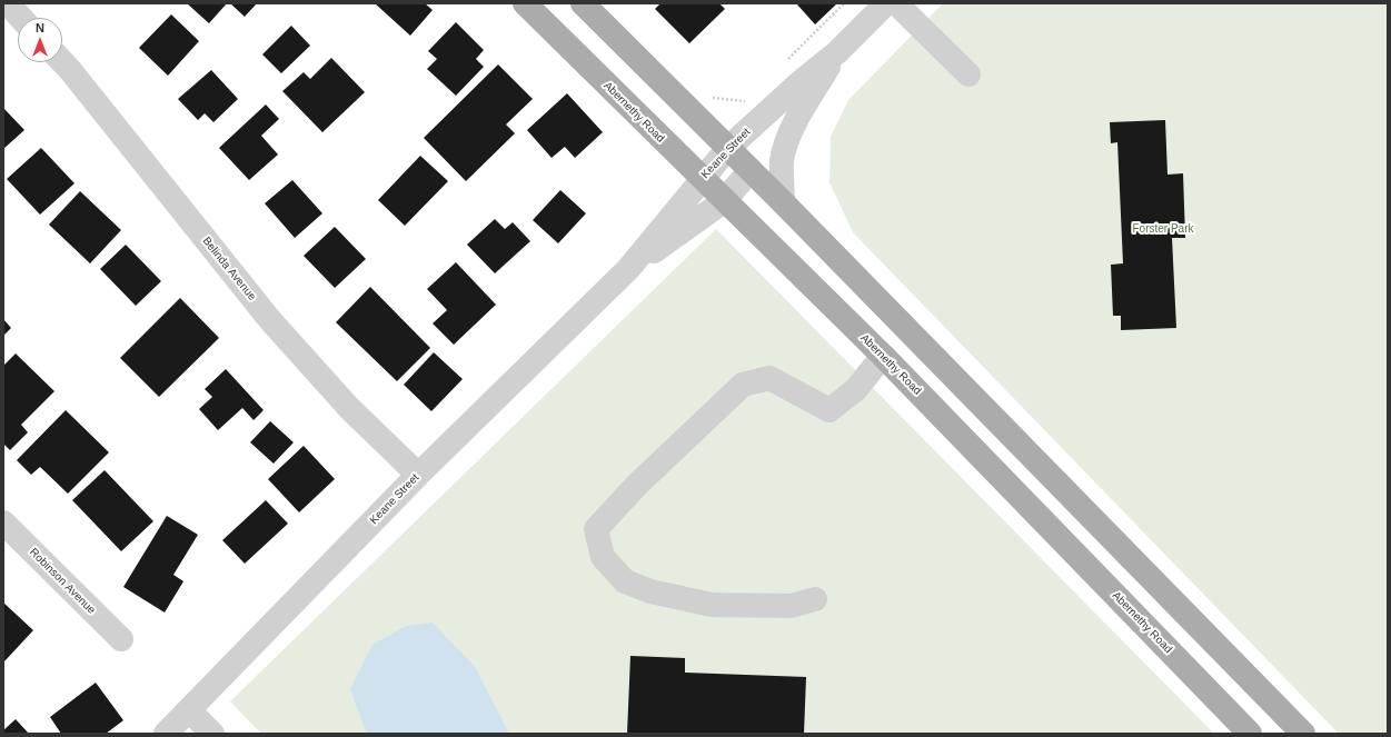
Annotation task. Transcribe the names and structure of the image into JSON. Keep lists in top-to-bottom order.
{
  "streets": {
    "main road": ["Abernethy Road"],
    "street": ["Keane Street", "Belinda Avenue", "Robinson Avenue"]
  },
  "crossings": [
    ["Abernethy Road", "Keane Street"],
    ["Keane Street", "Belinda Avenue"]
  ],
  "parks": ["Forster Park"],
  "north": "top"
}
